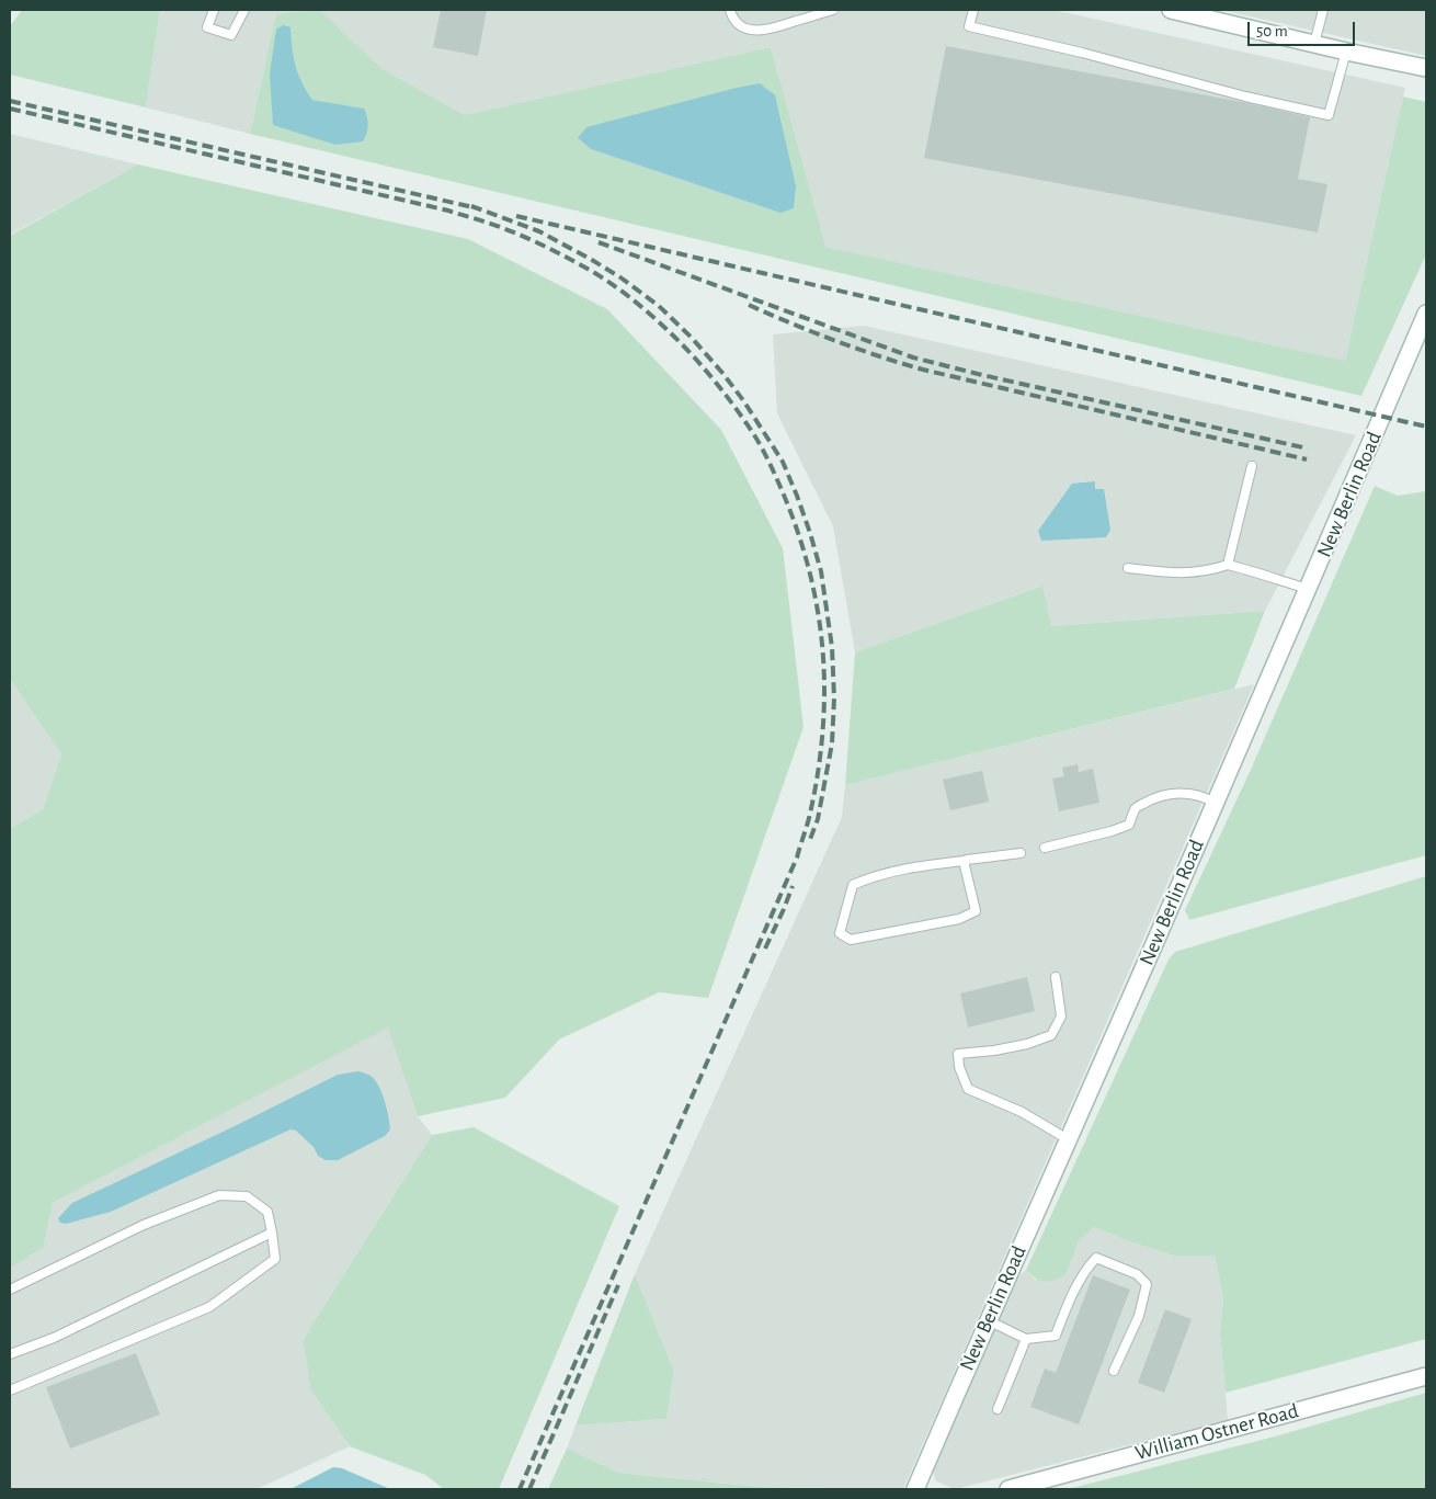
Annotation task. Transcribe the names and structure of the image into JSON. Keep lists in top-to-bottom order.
{
  "streets": {
    "street": ["New Berlin Road", "William Ostner Road"]
  },
  "scale_bar": "50 m"
}
